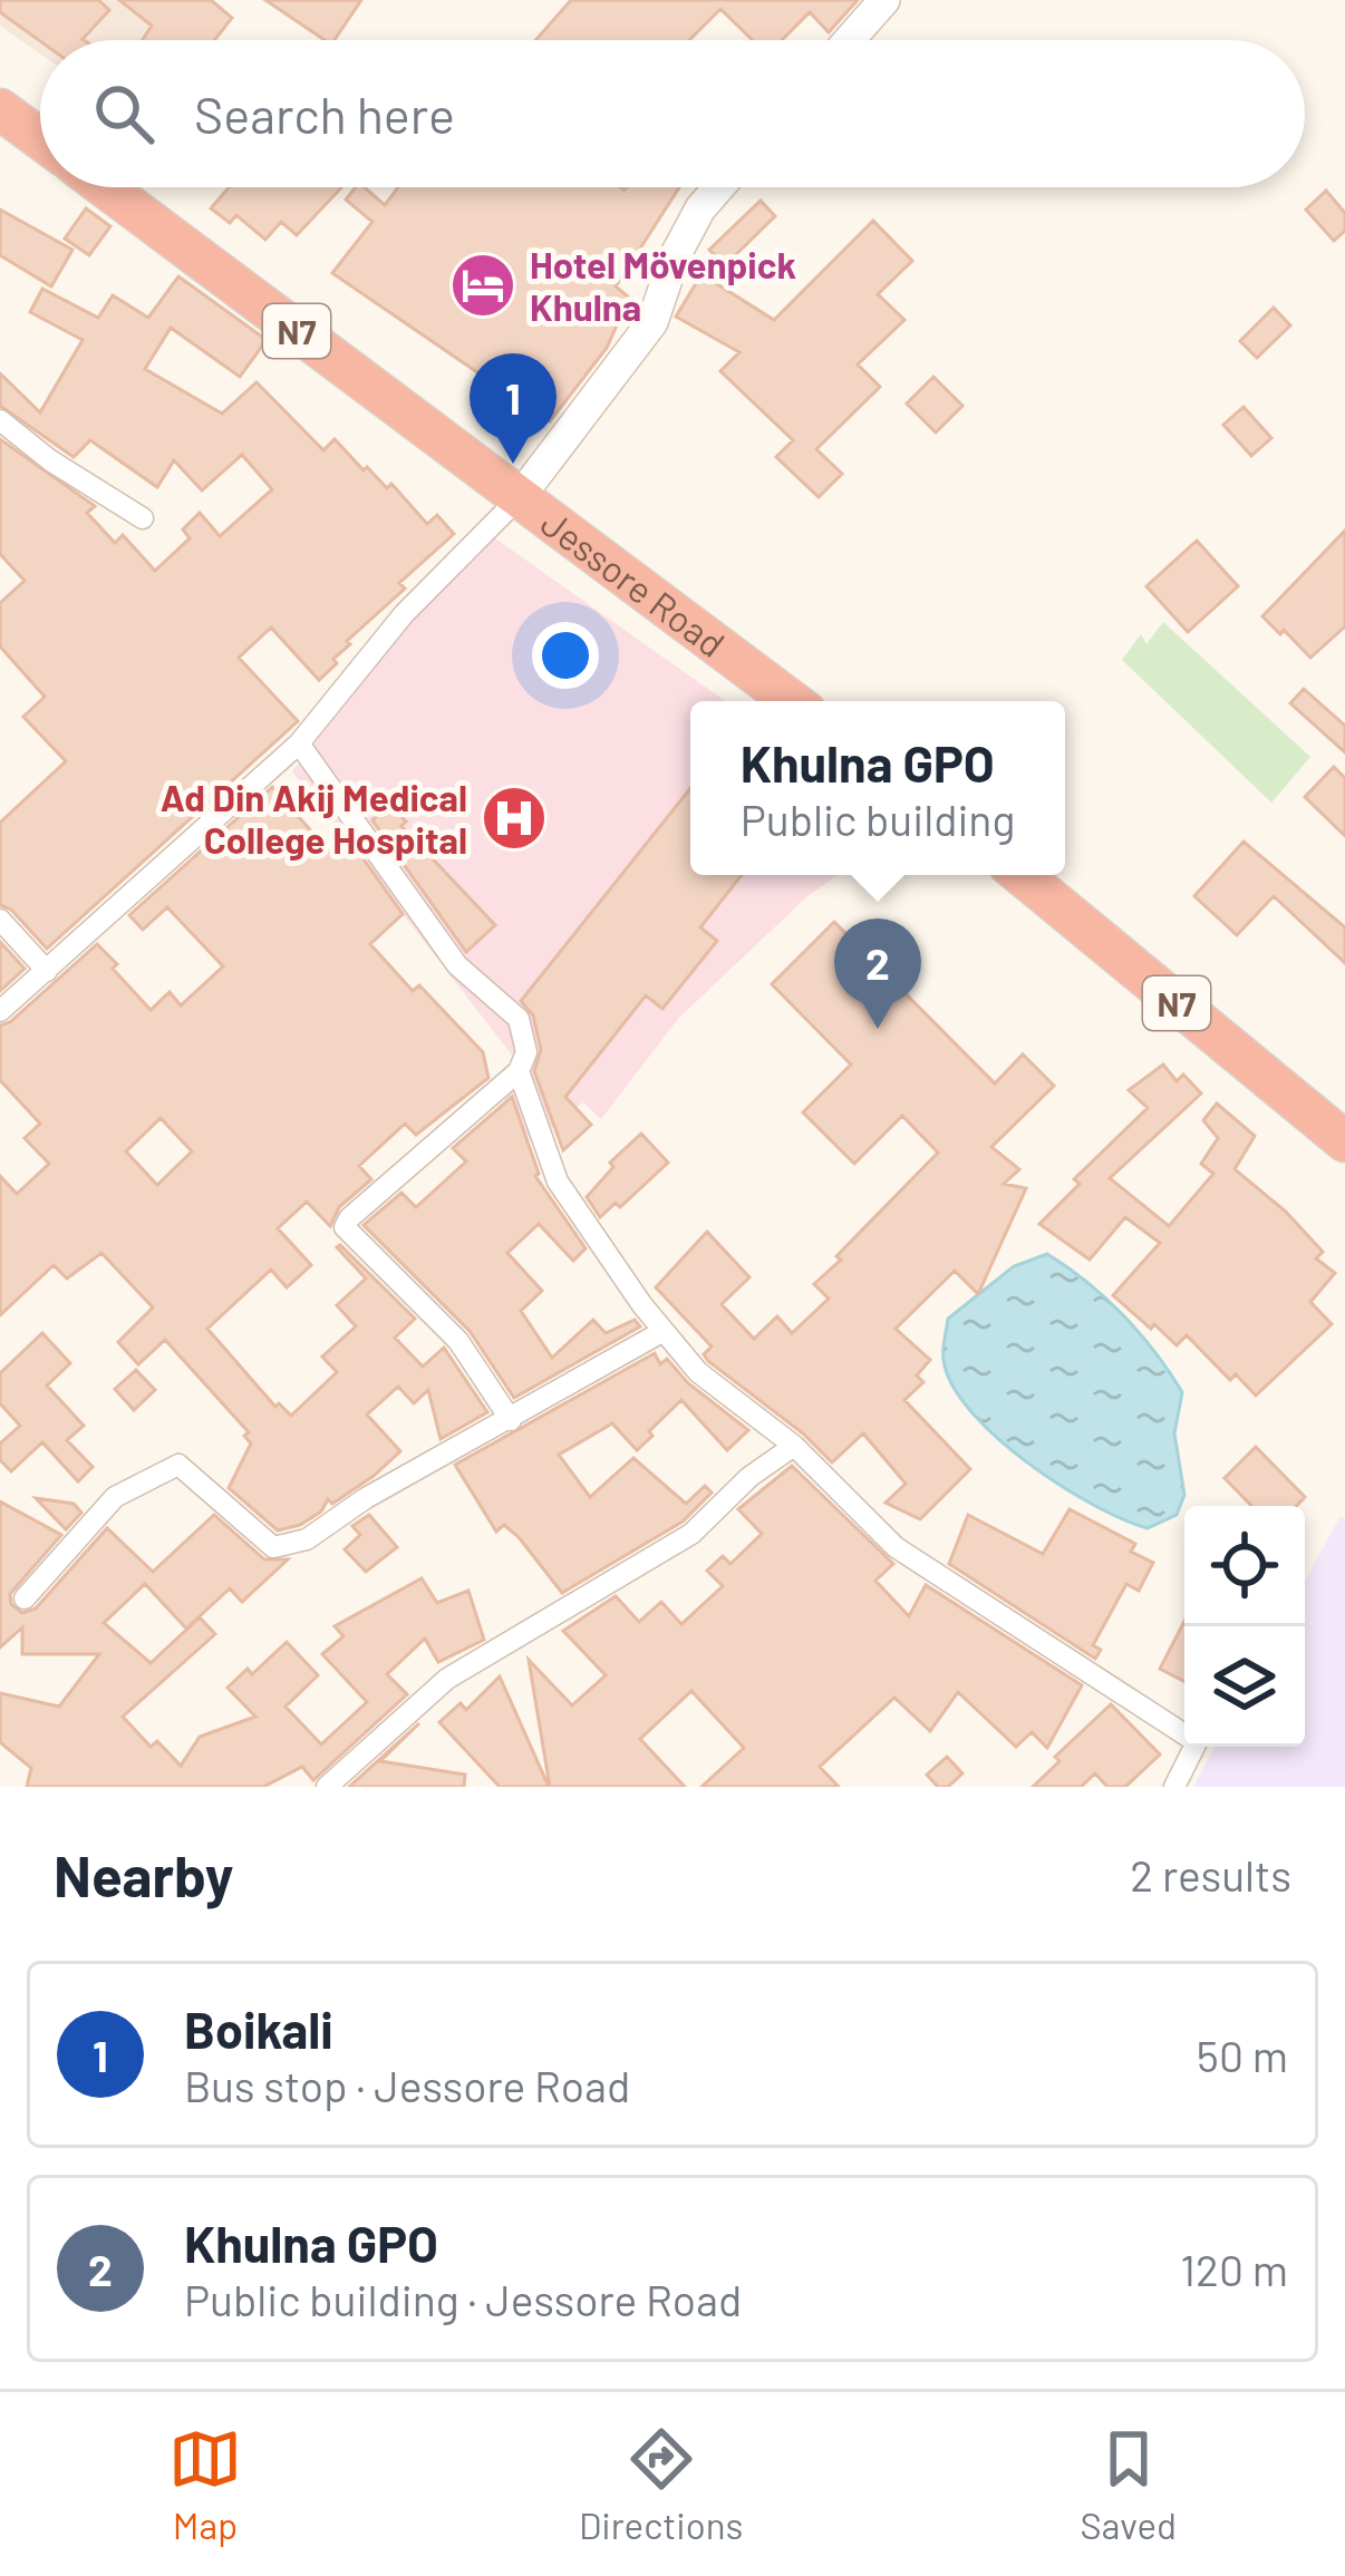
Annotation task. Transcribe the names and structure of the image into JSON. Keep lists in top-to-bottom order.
{
  "streets": {
    "highway": ["N7", "Jessore Road"]
  },
  "places": {
    "hotel": ["Hotel Mövenpick Khulna"],
    "hospital": ["Ad Din Akij Medical College Hospital"]
  },
  "page": {
    "search": "Search here",
    "pins": ["1", "2"],
    "popup": ["Khulna GPO", "Public building"],
    "heading": ["Nearby", "2 results"],
    "list": [
      {
        "mark": "1",
        "name": "Boikali",
        "note": "Bus stop · Jessore Road",
        "value": "50 m"
      },
      {
        "mark": "2",
        "name": "Khulna GPO",
        "note": "Public building · Jessore Road",
        "value": "120 m"
      }
    ],
    "nav": ["Map", "Directions", "Saved"]
  }
}
